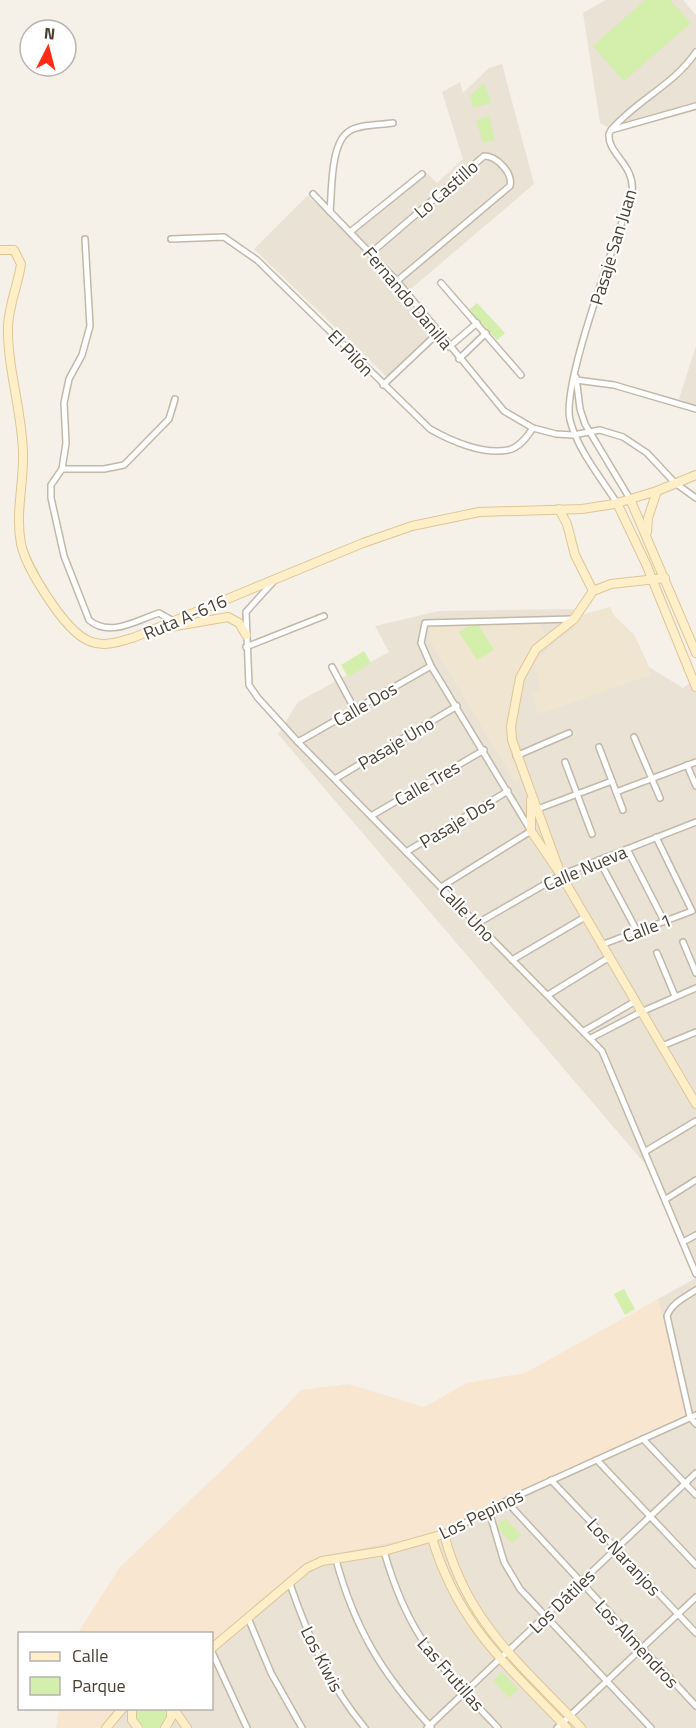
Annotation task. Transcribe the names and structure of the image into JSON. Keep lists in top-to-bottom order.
{
  "streets": {
    "street": [
      "Lo Castillo",
      "Pasaje San Juan",
      "Fernando Danilla",
      "El Pilón",
      "Ruta A-616",
      "Calle Dos",
      "Pasaje Uno",
      "Calle Tres",
      "Pasaje Dos",
      "Calle Nueva",
      "Calle Uno",
      "Calle 1",
      "Los Pepinos",
      "Los Naranjos",
      "Los Dátiles",
      "Los Almendros",
      "Los Kiwis",
      "Las Frutillas"
    ]
  },
  "crossings": [
    ["Lo Castillo", "Fernando Danilla"],
    ["Pasaje San Juan", "Ruta A-616"],
    ["Fernando Danilla", "El Pilón"],
    ["Ruta A-616", "Calle Uno"],
    ["Calle Dos", "Calle Uno"],
    ["Pasaje Uno", "Calle Uno"],
    ["Calle Tres", "Calle Uno"],
    ["Pasaje Dos", "Calle Uno"],
    ["Calle Nueva", "Calle Uno"],
    ["Calle Nueva", "Calle 1"],
    ["Los Pepinos", "Los Naranjos"],
    ["Los Pepinos", "Los Almendros"],
    ["Los Pepinos", "Los Kiwis"],
    ["Los Pepinos", "Las Frutillas"],
    ["Los Naranjos", "Los Dátiles"],
    ["Los Dátiles", "Los Almendros"],
    ["Los Dátiles", "Las Frutillas"]
  ],
  "legend": ["Calle", "Parque"],
  "north": "top"
}
